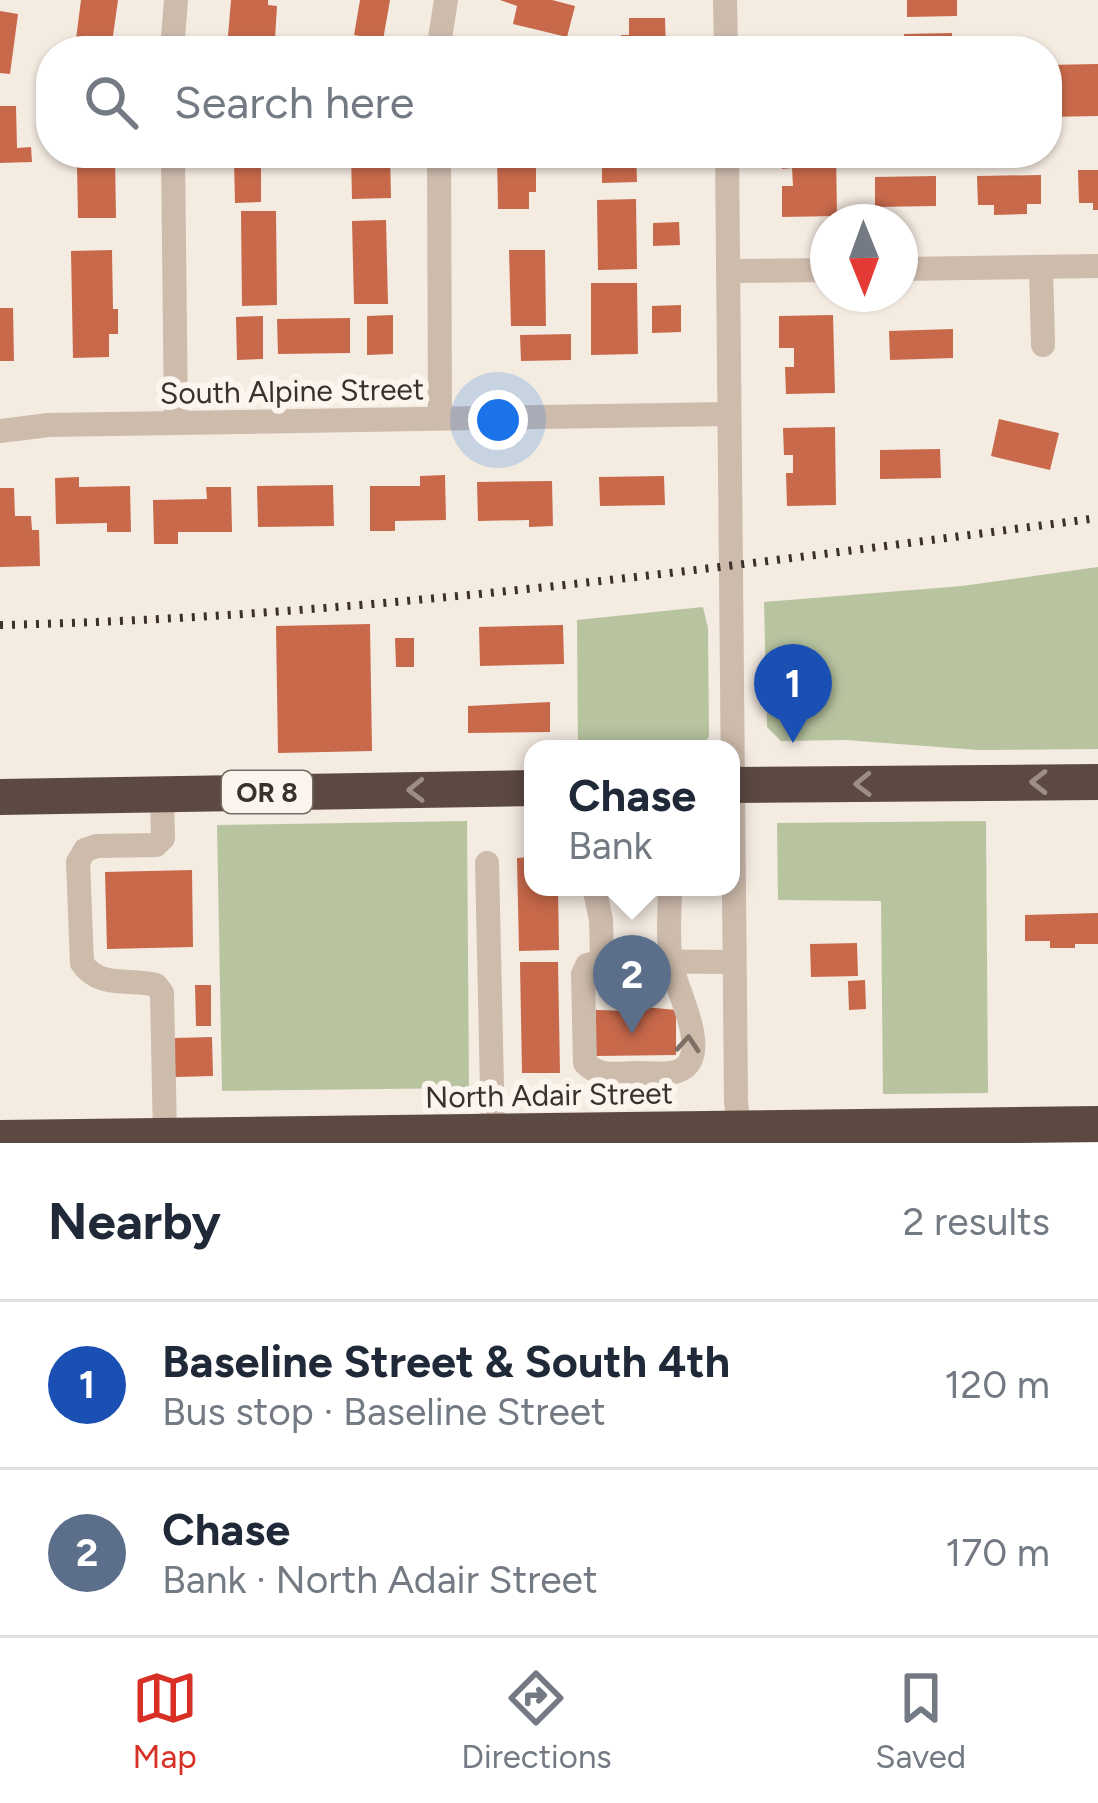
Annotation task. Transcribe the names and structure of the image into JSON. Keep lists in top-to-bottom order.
{
  "streets": {
    "highway": ["OR 8", "North Adair Street"],
    "street": ["South Alpine Street"]
  },
  "north": "bottom",
  "page": {
    "search": "Search here",
    "pins": ["1", "2"],
    "popup": ["Chase", "Bank"],
    "heading": ["Nearby", "2 results"],
    "list": [
      {
        "mark": "1",
        "name": "Baseline Street & South 4th",
        "note": "Bus stop · Baseline Street",
        "value": "120 m"
      },
      {
        "mark": "2",
        "name": "Chase",
        "note": "Bank · North Adair Street",
        "value": "170 m"
      }
    ],
    "nav": ["Map", "Directions", "Saved"]
  }
}
